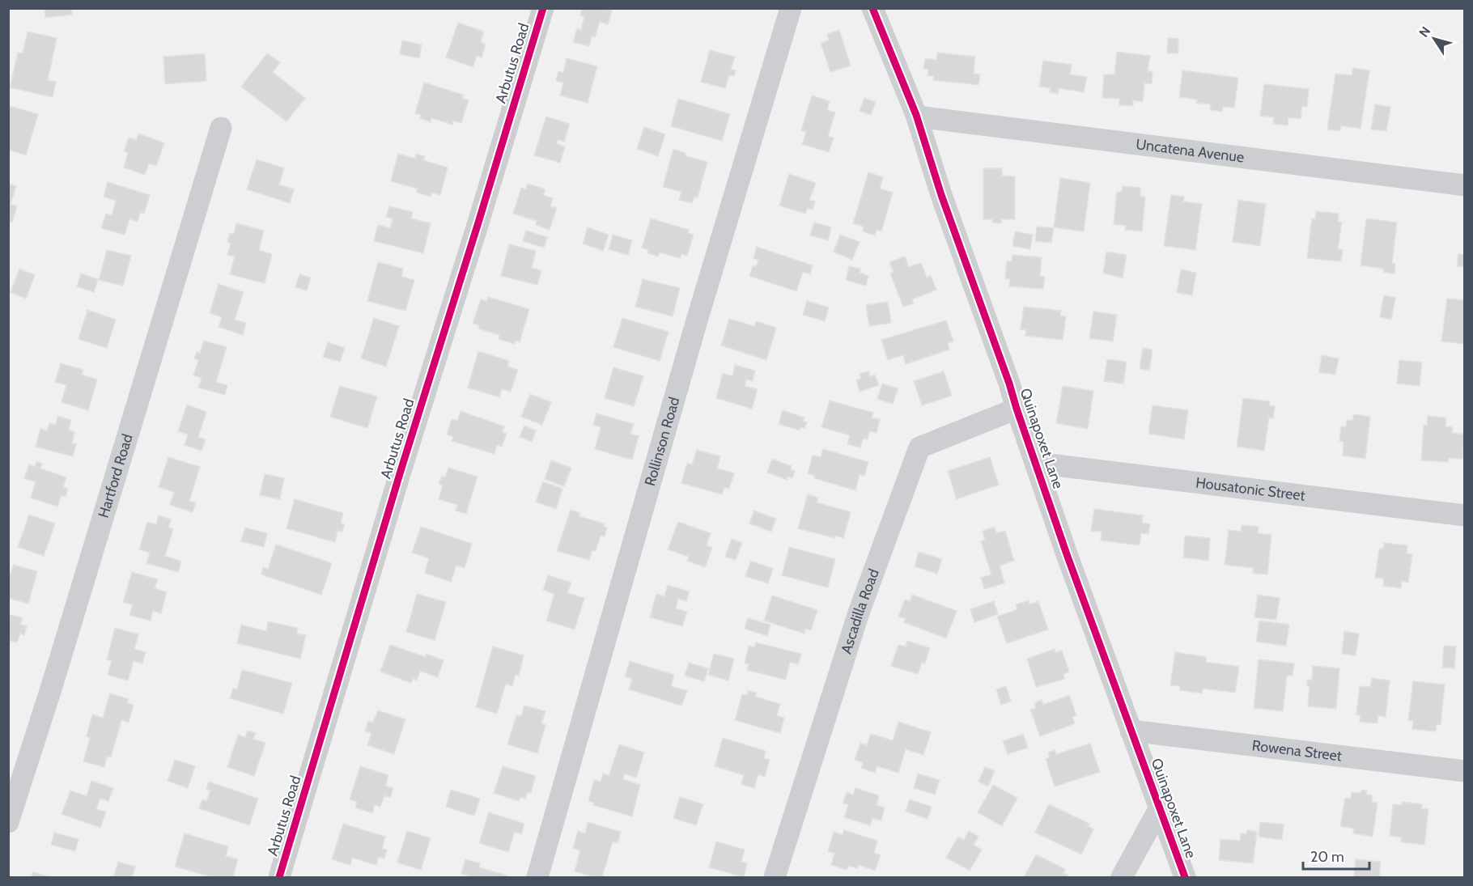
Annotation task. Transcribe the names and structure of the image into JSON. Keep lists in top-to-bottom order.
{
  "streets": {
    "street": [
      "Arbutus Road",
      "Uncatena Avenue",
      "Quinapoxet Lane",
      "Rollinson Road",
      "Hartford Road",
      "Housatonic Street",
      "Ascadilla Road",
      "Rowena Street"
    ]
  },
  "crossings": [
    ["Uncatena Avenue", "Quinapoxet Lane"],
    ["Quinapoxet Lane", "Housatonic Street"],
    ["Quinapoxet Lane", "Ascadilla Road"],
    ["Quinapoxet Lane", "Rowena Street"]
  ],
  "scale_bar": "20 m",
  "north": "top left"
}
